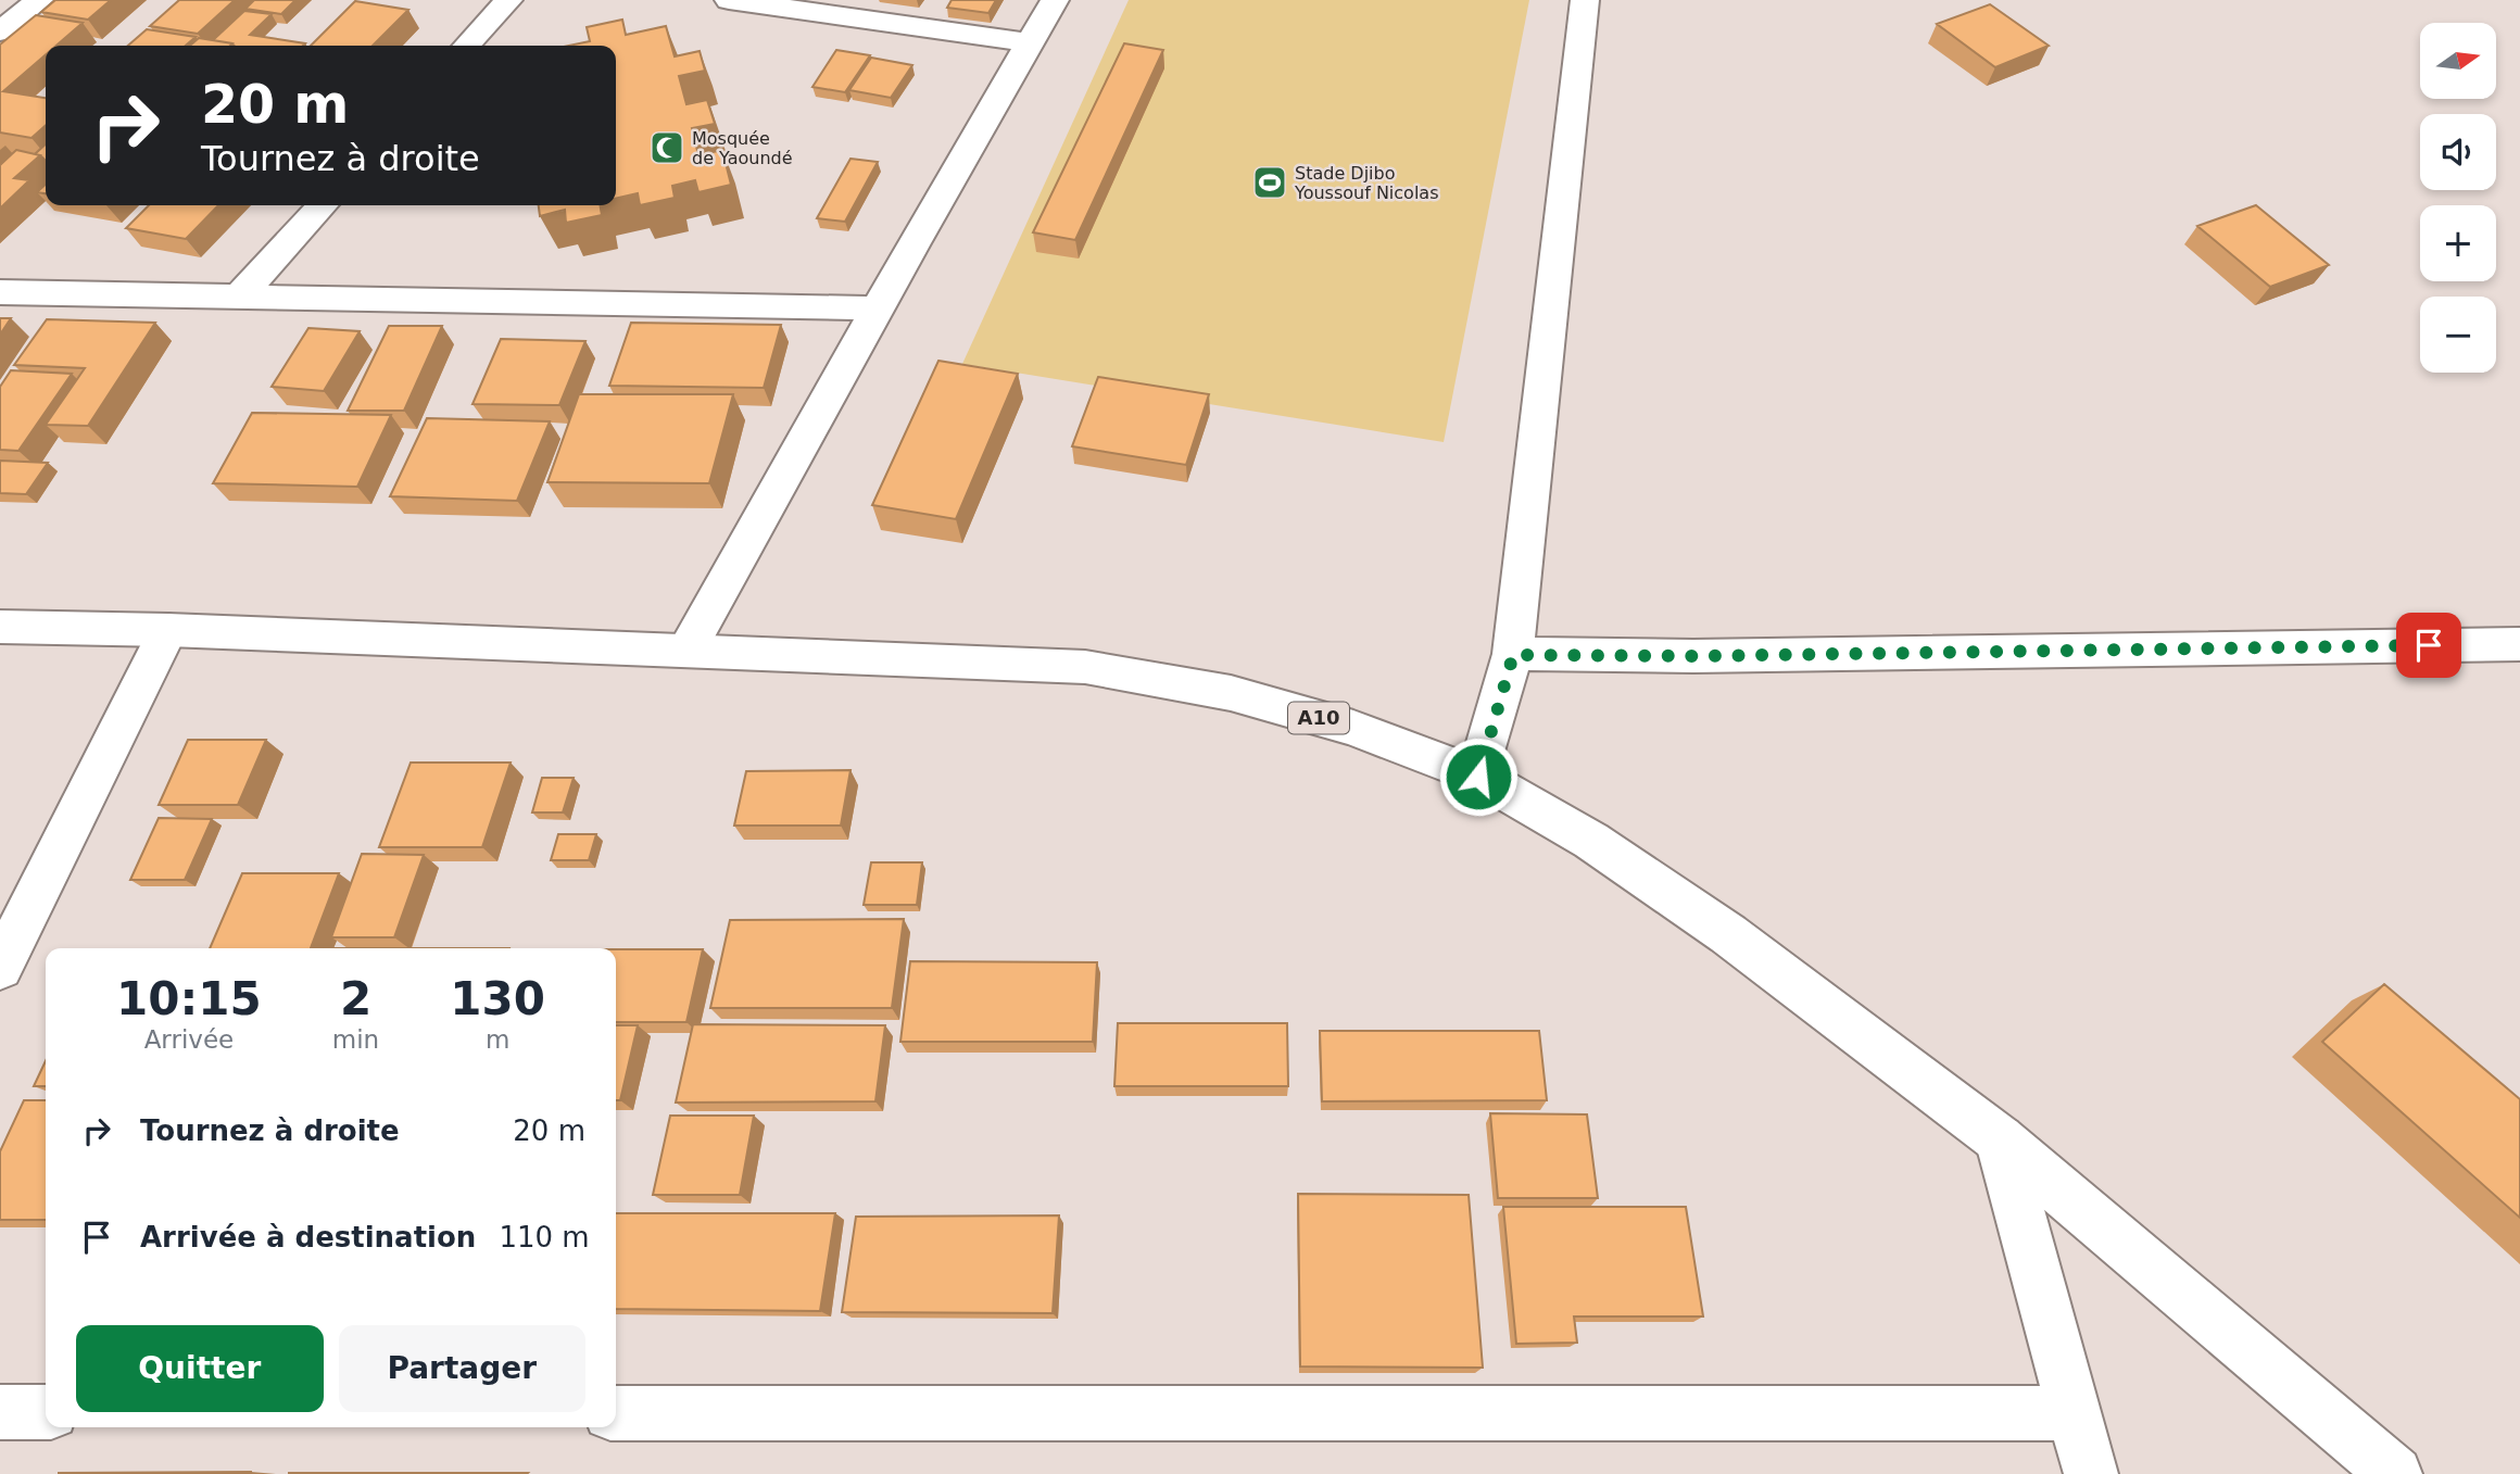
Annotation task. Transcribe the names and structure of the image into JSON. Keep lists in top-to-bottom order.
{
  "streets": {
    "street": ["A10"]
  },
  "places": {
    "mosque": ["Mosquée de Yaoundé"],
    "sports": ["Stade Djibo Youssouf Nicolas"]
  },
  "north": "right",
  "page": {
    "map_buttons": ["+", "−"],
    "turn": ["20 m", "Tournez à droite"],
    "eta": [
      "10:15",
      "Arrivée",
      "2",
      "min",
      "130",
      "m"
    ],
    "list": [
      {
        "name": "Tournez à droite",
        "value": "20 m"
      },
      {
        "name": "Arrivée à destination",
        "value": "110 m"
      }
    ],
    "buttons": ["Quitter", "Partager"]
  }
}
